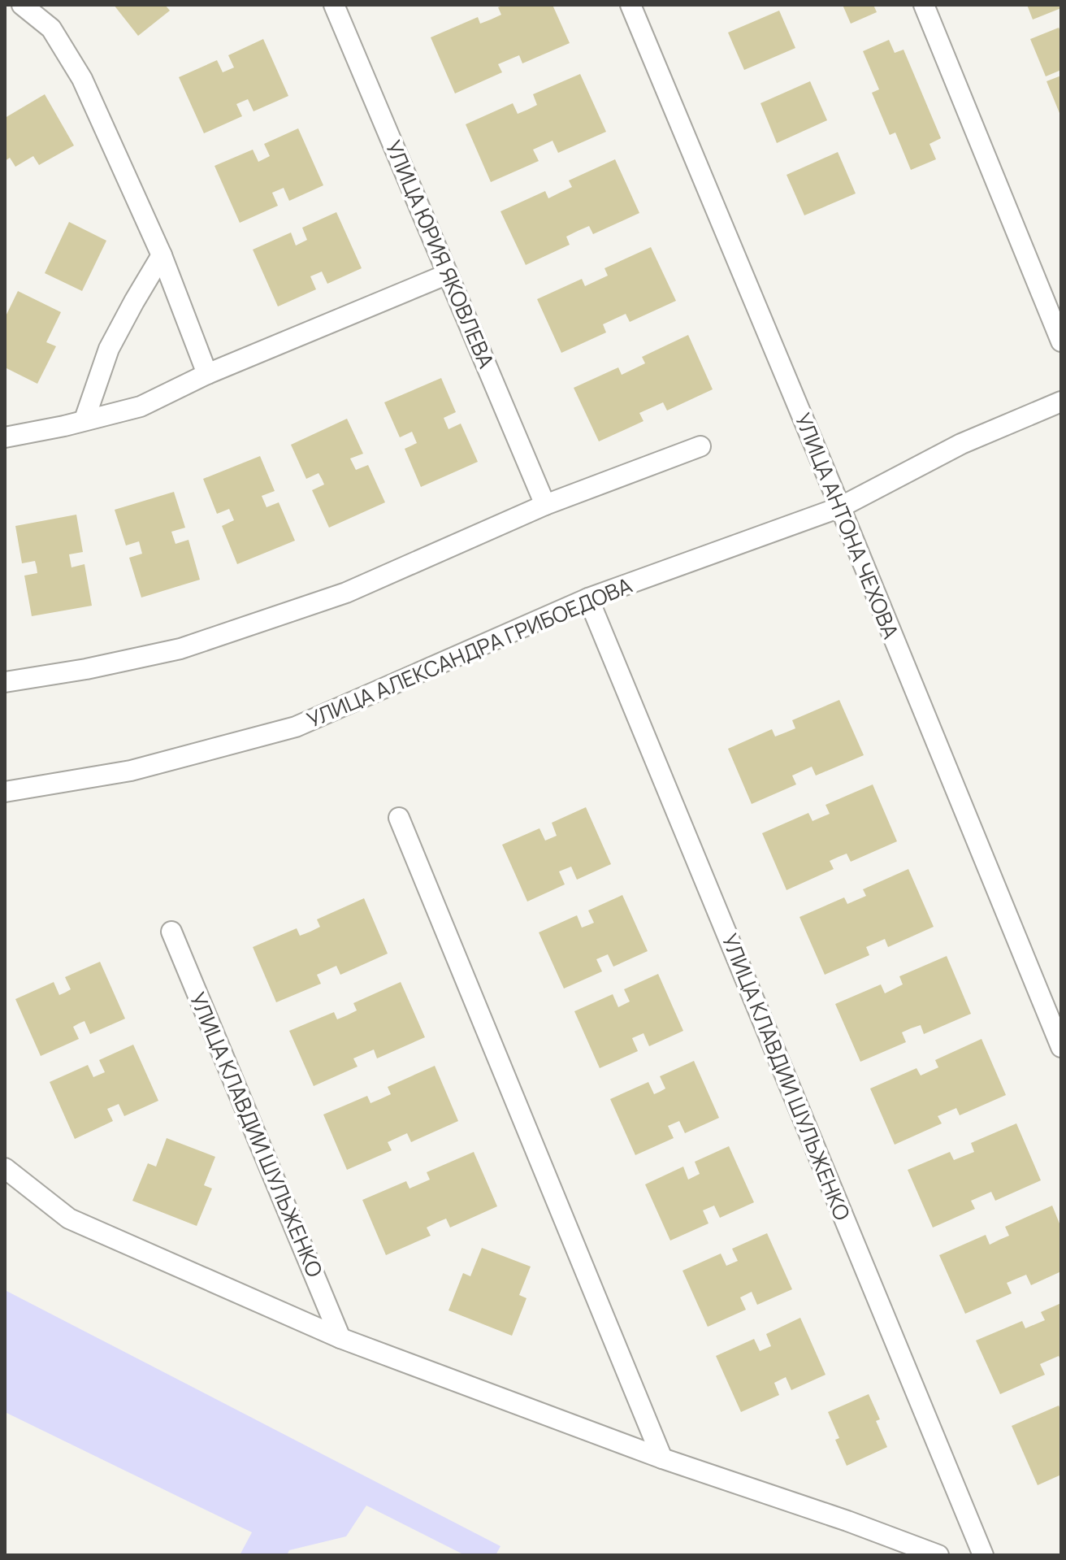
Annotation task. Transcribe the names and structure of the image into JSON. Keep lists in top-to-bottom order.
{
  "streets": {
    "street": [
      "УЛИЦА ЮРИЯ ЯКОВЛЕВА",
      "УЛИЦА АНТОНА ЧЕХОВА",
      "УЛИЦА АЛЕКСАНДРА ГРИБОЕДОВА",
      "УЛИЦА КЛАВДИИ ШУЛЬЖЕНКО"
    ]
  },
  "crossings": [
    ["УЛИЦА АНТОНА ЧЕХОВА", "УЛИЦА АЛЕКСАНДРА ГРИБОЕДОВА"],
    ["УЛИЦА АЛЕКСАНДРА ГРИБОЕДОВА", "УЛИЦА КЛАВДИИ ШУЛЬЖЕНКО"]
  ]
}
